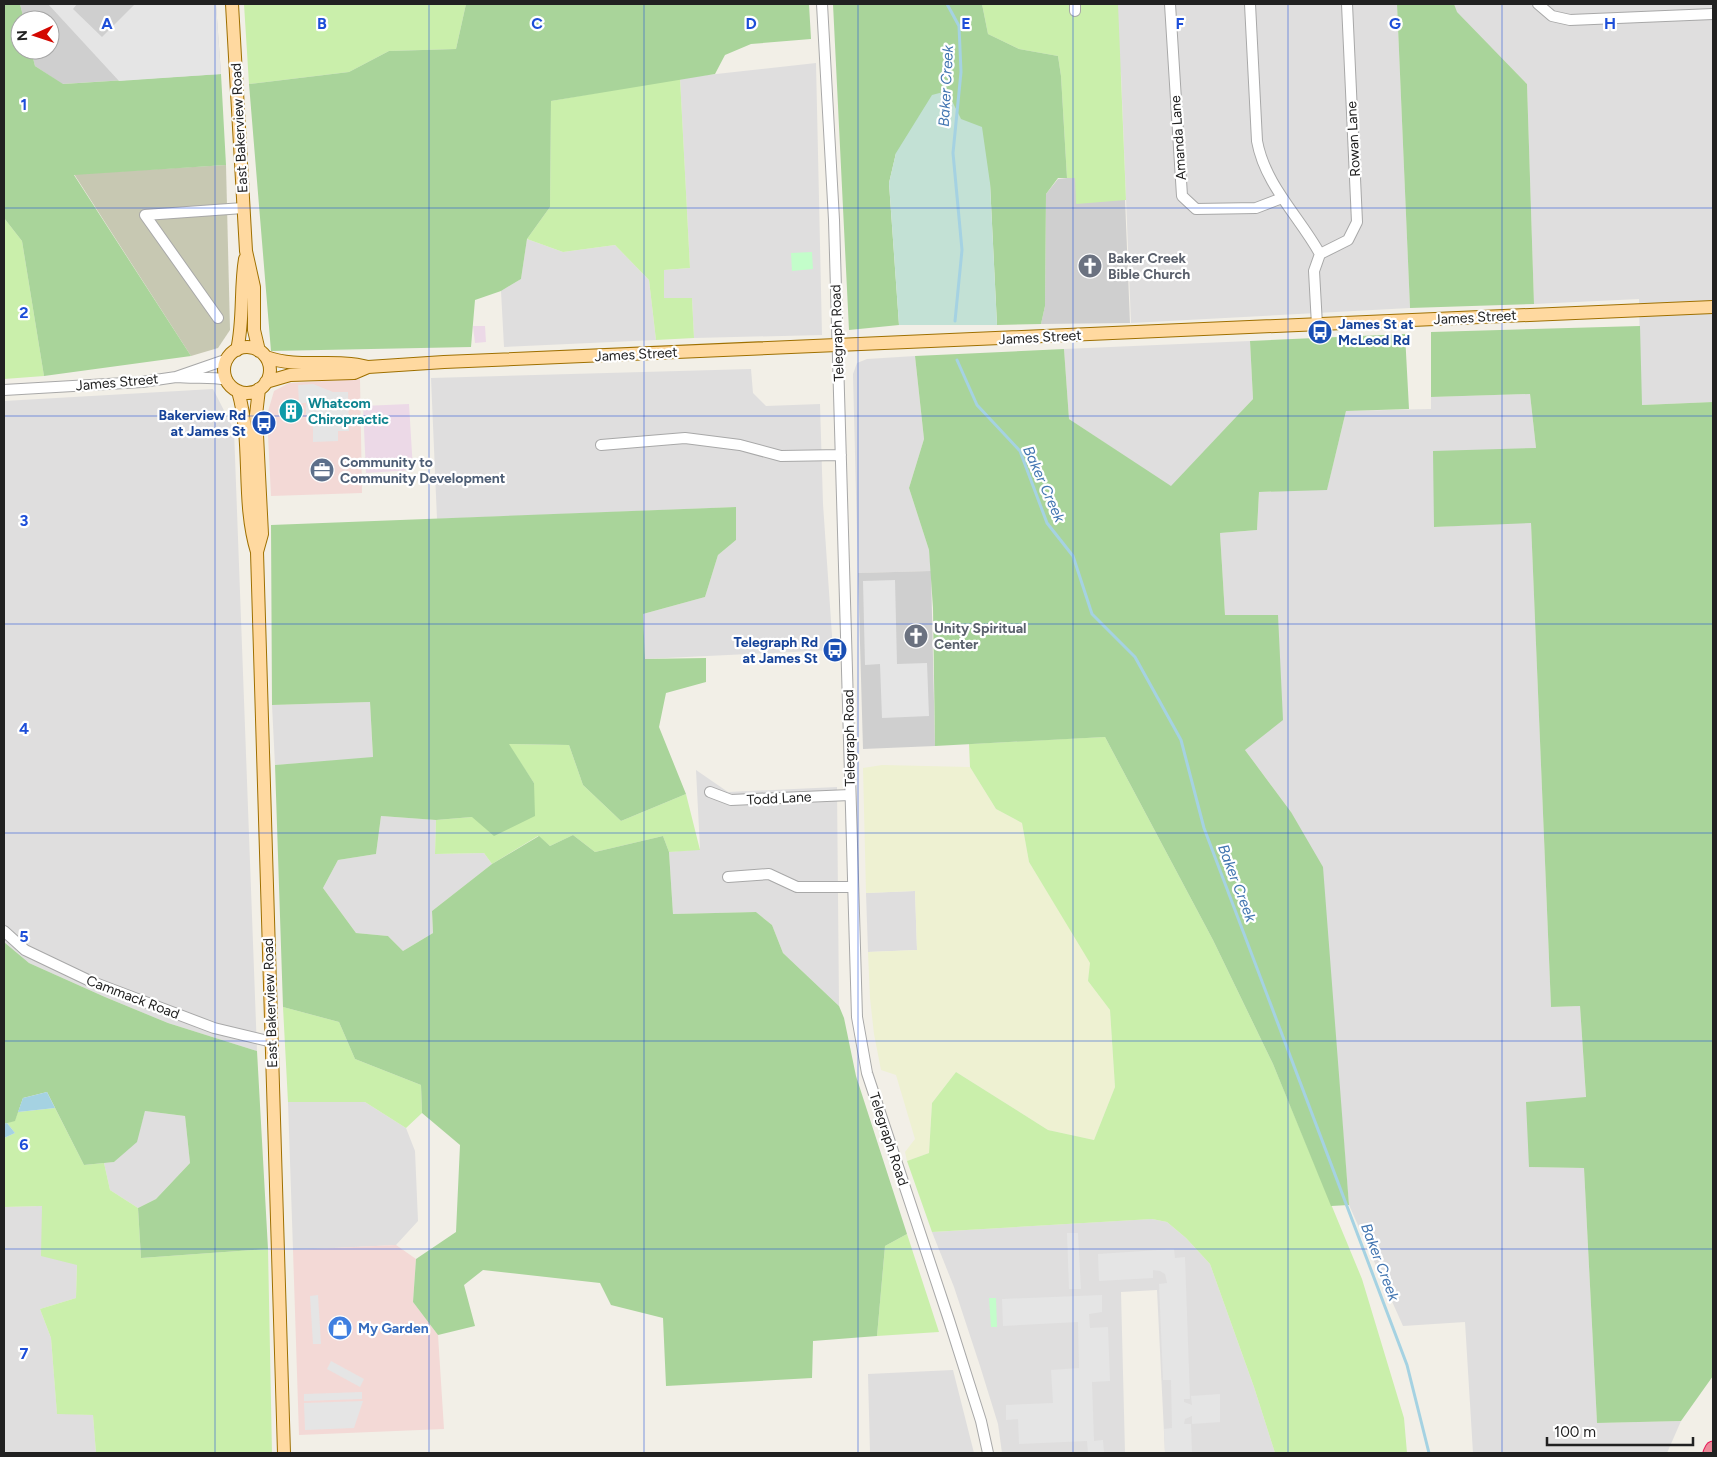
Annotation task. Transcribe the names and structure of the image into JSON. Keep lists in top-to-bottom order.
{
  "streets": {
    "main road": ["East Bakerview Road", "James Street"],
    "street": [
      "Amanda Lane",
      "Rowan Lane",
      "Telegraph Road",
      "Todd Lane",
      "Cammack Road"
    ]
  },
  "crossings": [
    ["East Bakerview Road", "James Street"],
    ["East Bakerview Road", "Cammack Road"],
    ["James Street", "Telegraph Road"],
    ["Telegraph Road", "Todd Lane"]
  ],
  "water": ["Baker Creek"],
  "places": {
    "church": ["Baker Creek Bible Church", "Unity Spiritual Center"],
    "bus stop": ["James St at McLeod Rd", "Bakerview Rd at James St", "Telegraph Rd at James St"],
    "building": ["Whatcom Chiropractic"],
    "office": ["Community to Community Development"],
    "shop": ["My Garden"]
  },
  "scale_bar": "100 m",
  "north": "left",
  "grid": {
    "columns": [
      "A",
      "B",
      "C",
      "D",
      "E",
      "F",
      "G",
      "H"
    ],
    "rows": [
      "1",
      "2",
      "3",
      "4",
      "5",
      "6",
      "7"
    ]
  }
}
